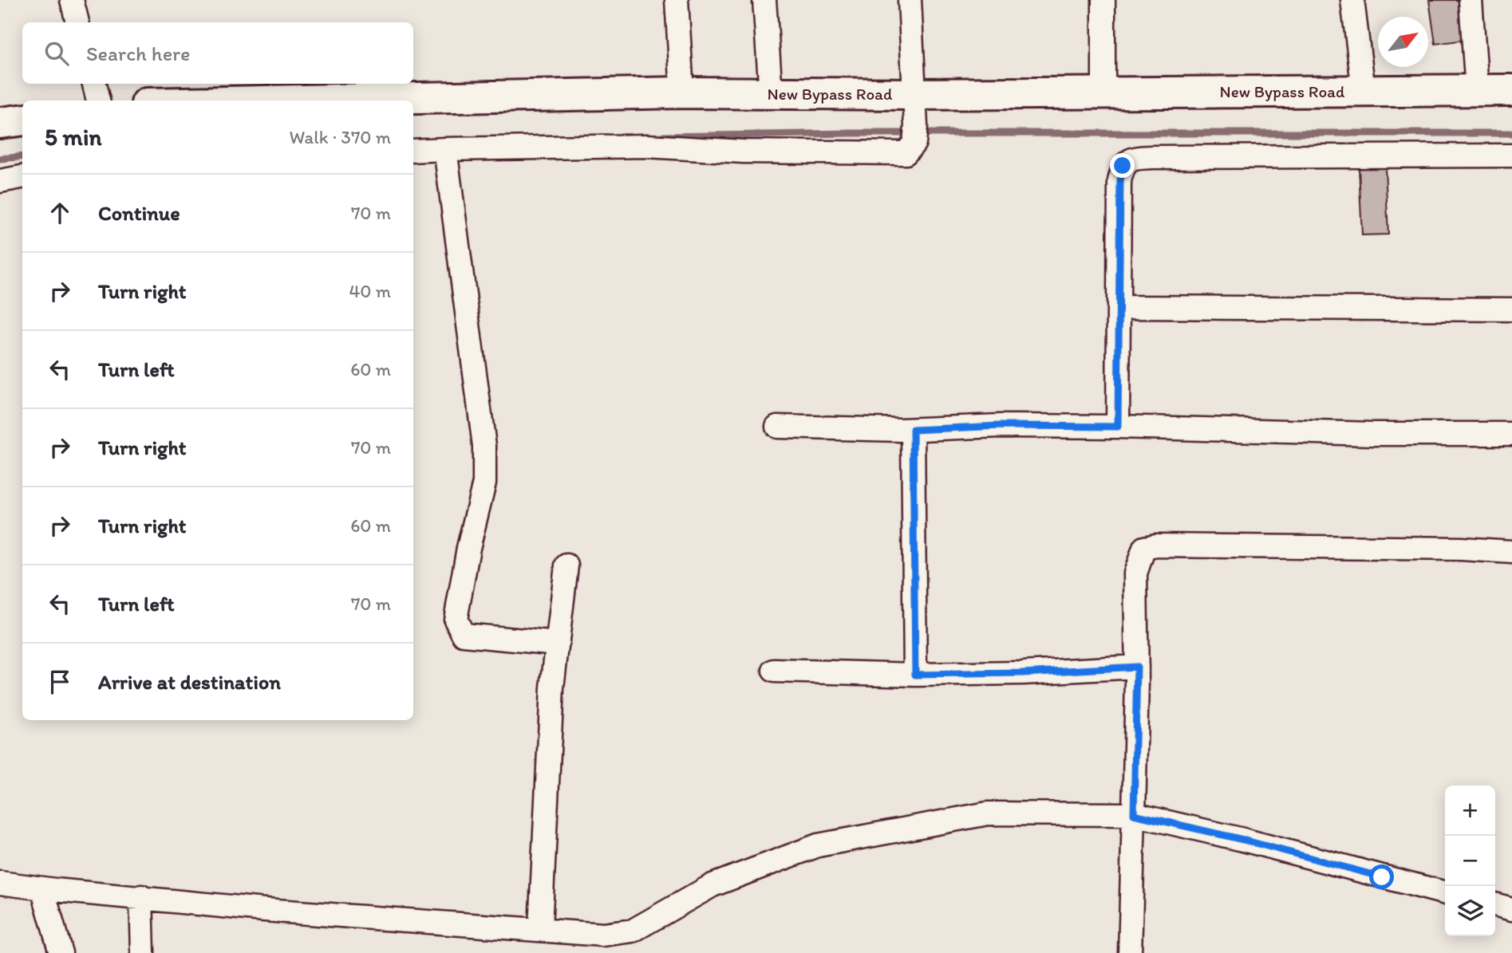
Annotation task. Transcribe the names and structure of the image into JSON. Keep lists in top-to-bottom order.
{
  "streets": {
    "main road": ["New Bypass Road"]
  },
  "north": "top right",
  "page": {
    "search": "Search here",
    "heading": ["5 min", "Walk · 370 m"],
    "list": [
      ["Continue", "70 m"],
      ["Turn right", "40 m"],
      ["Turn left", "60 m"],
      ["Turn right", "70 m"],
      ["Turn right", "60 m"],
      ["Turn left", "70 m"],
      "Arrive at destination"
    ],
    "map_buttons": ["+", "−"]
  }
}
